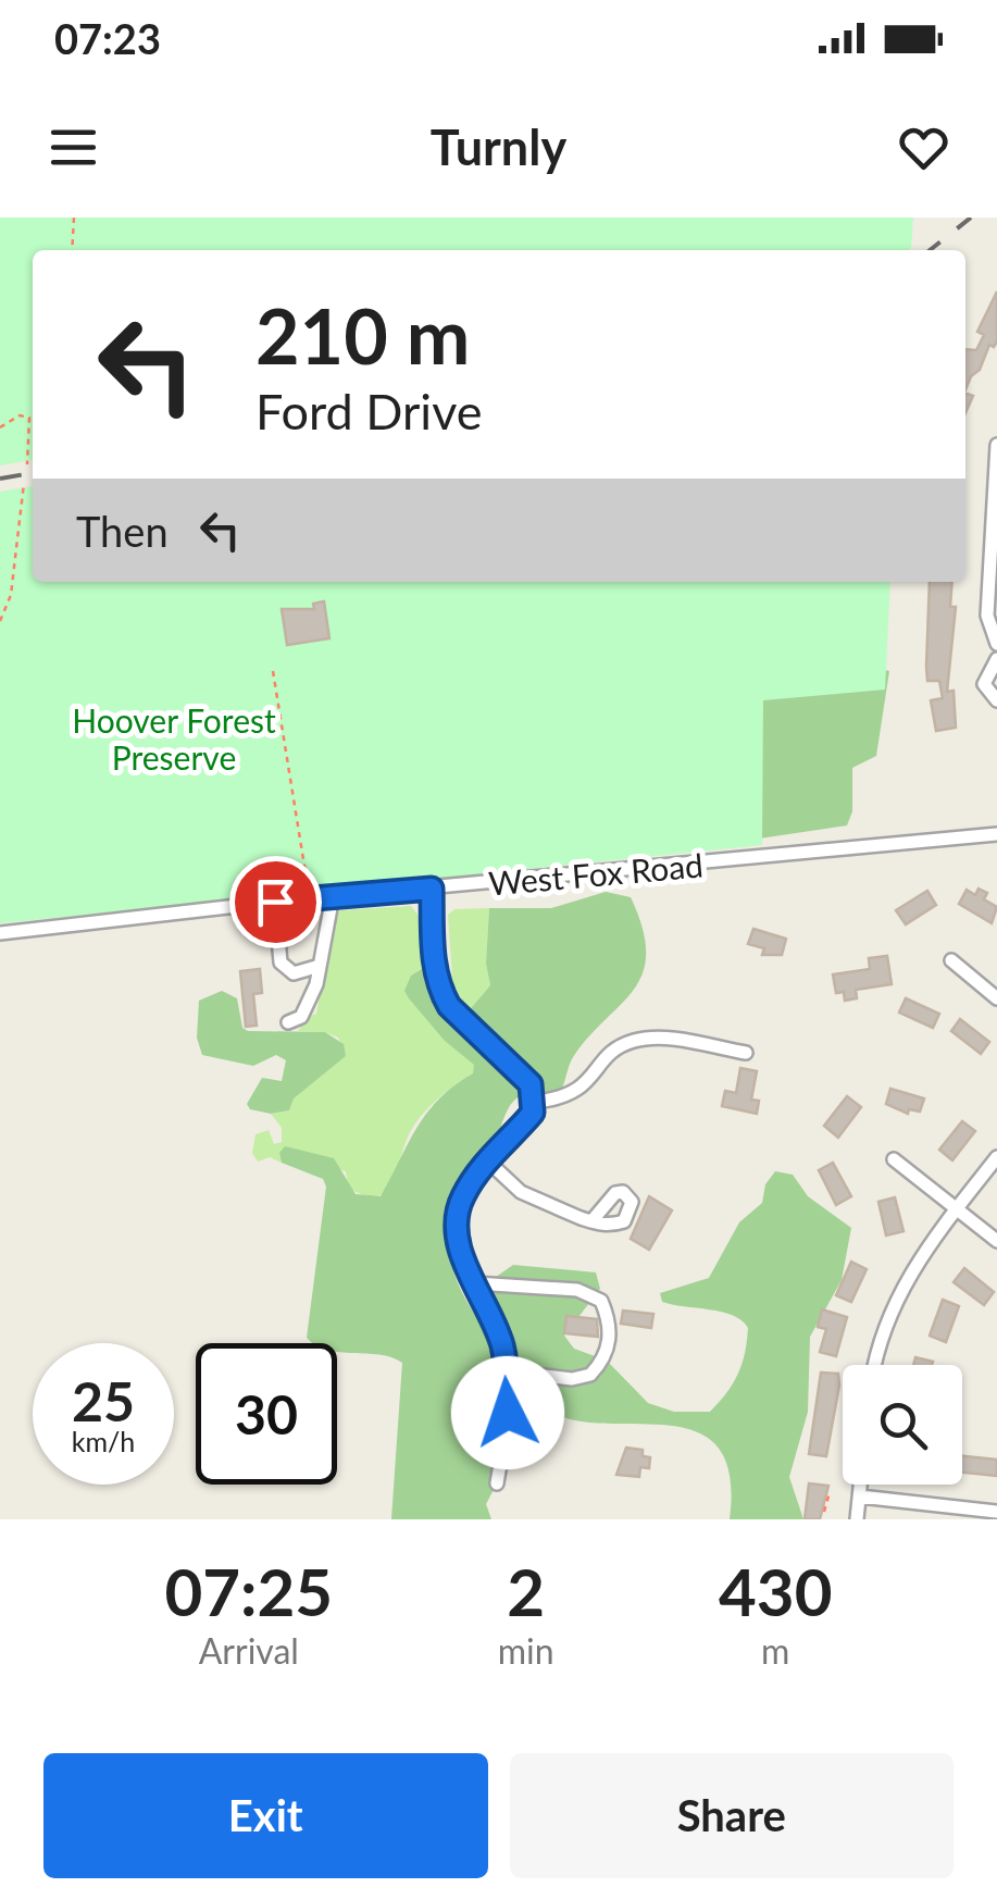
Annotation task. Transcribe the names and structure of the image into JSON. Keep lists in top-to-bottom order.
{
  "streets": {
    "street": ["West Fox Road"]
  },
  "parks": ["Hoover Forest Preserve"],
  "page": {
    "status": "07:23",
    "header": "Turnly",
    "turn": ["210 m", "Ford Drive"],
    "then": "Then",
    "speed": "25 km/h",
    "limit": "30",
    "eta": [
      "07:25",
      "Arrival",
      "2",
      "min",
      "430",
      "m"
    ],
    "buttons": ["Exit", "Share"]
  }
}
